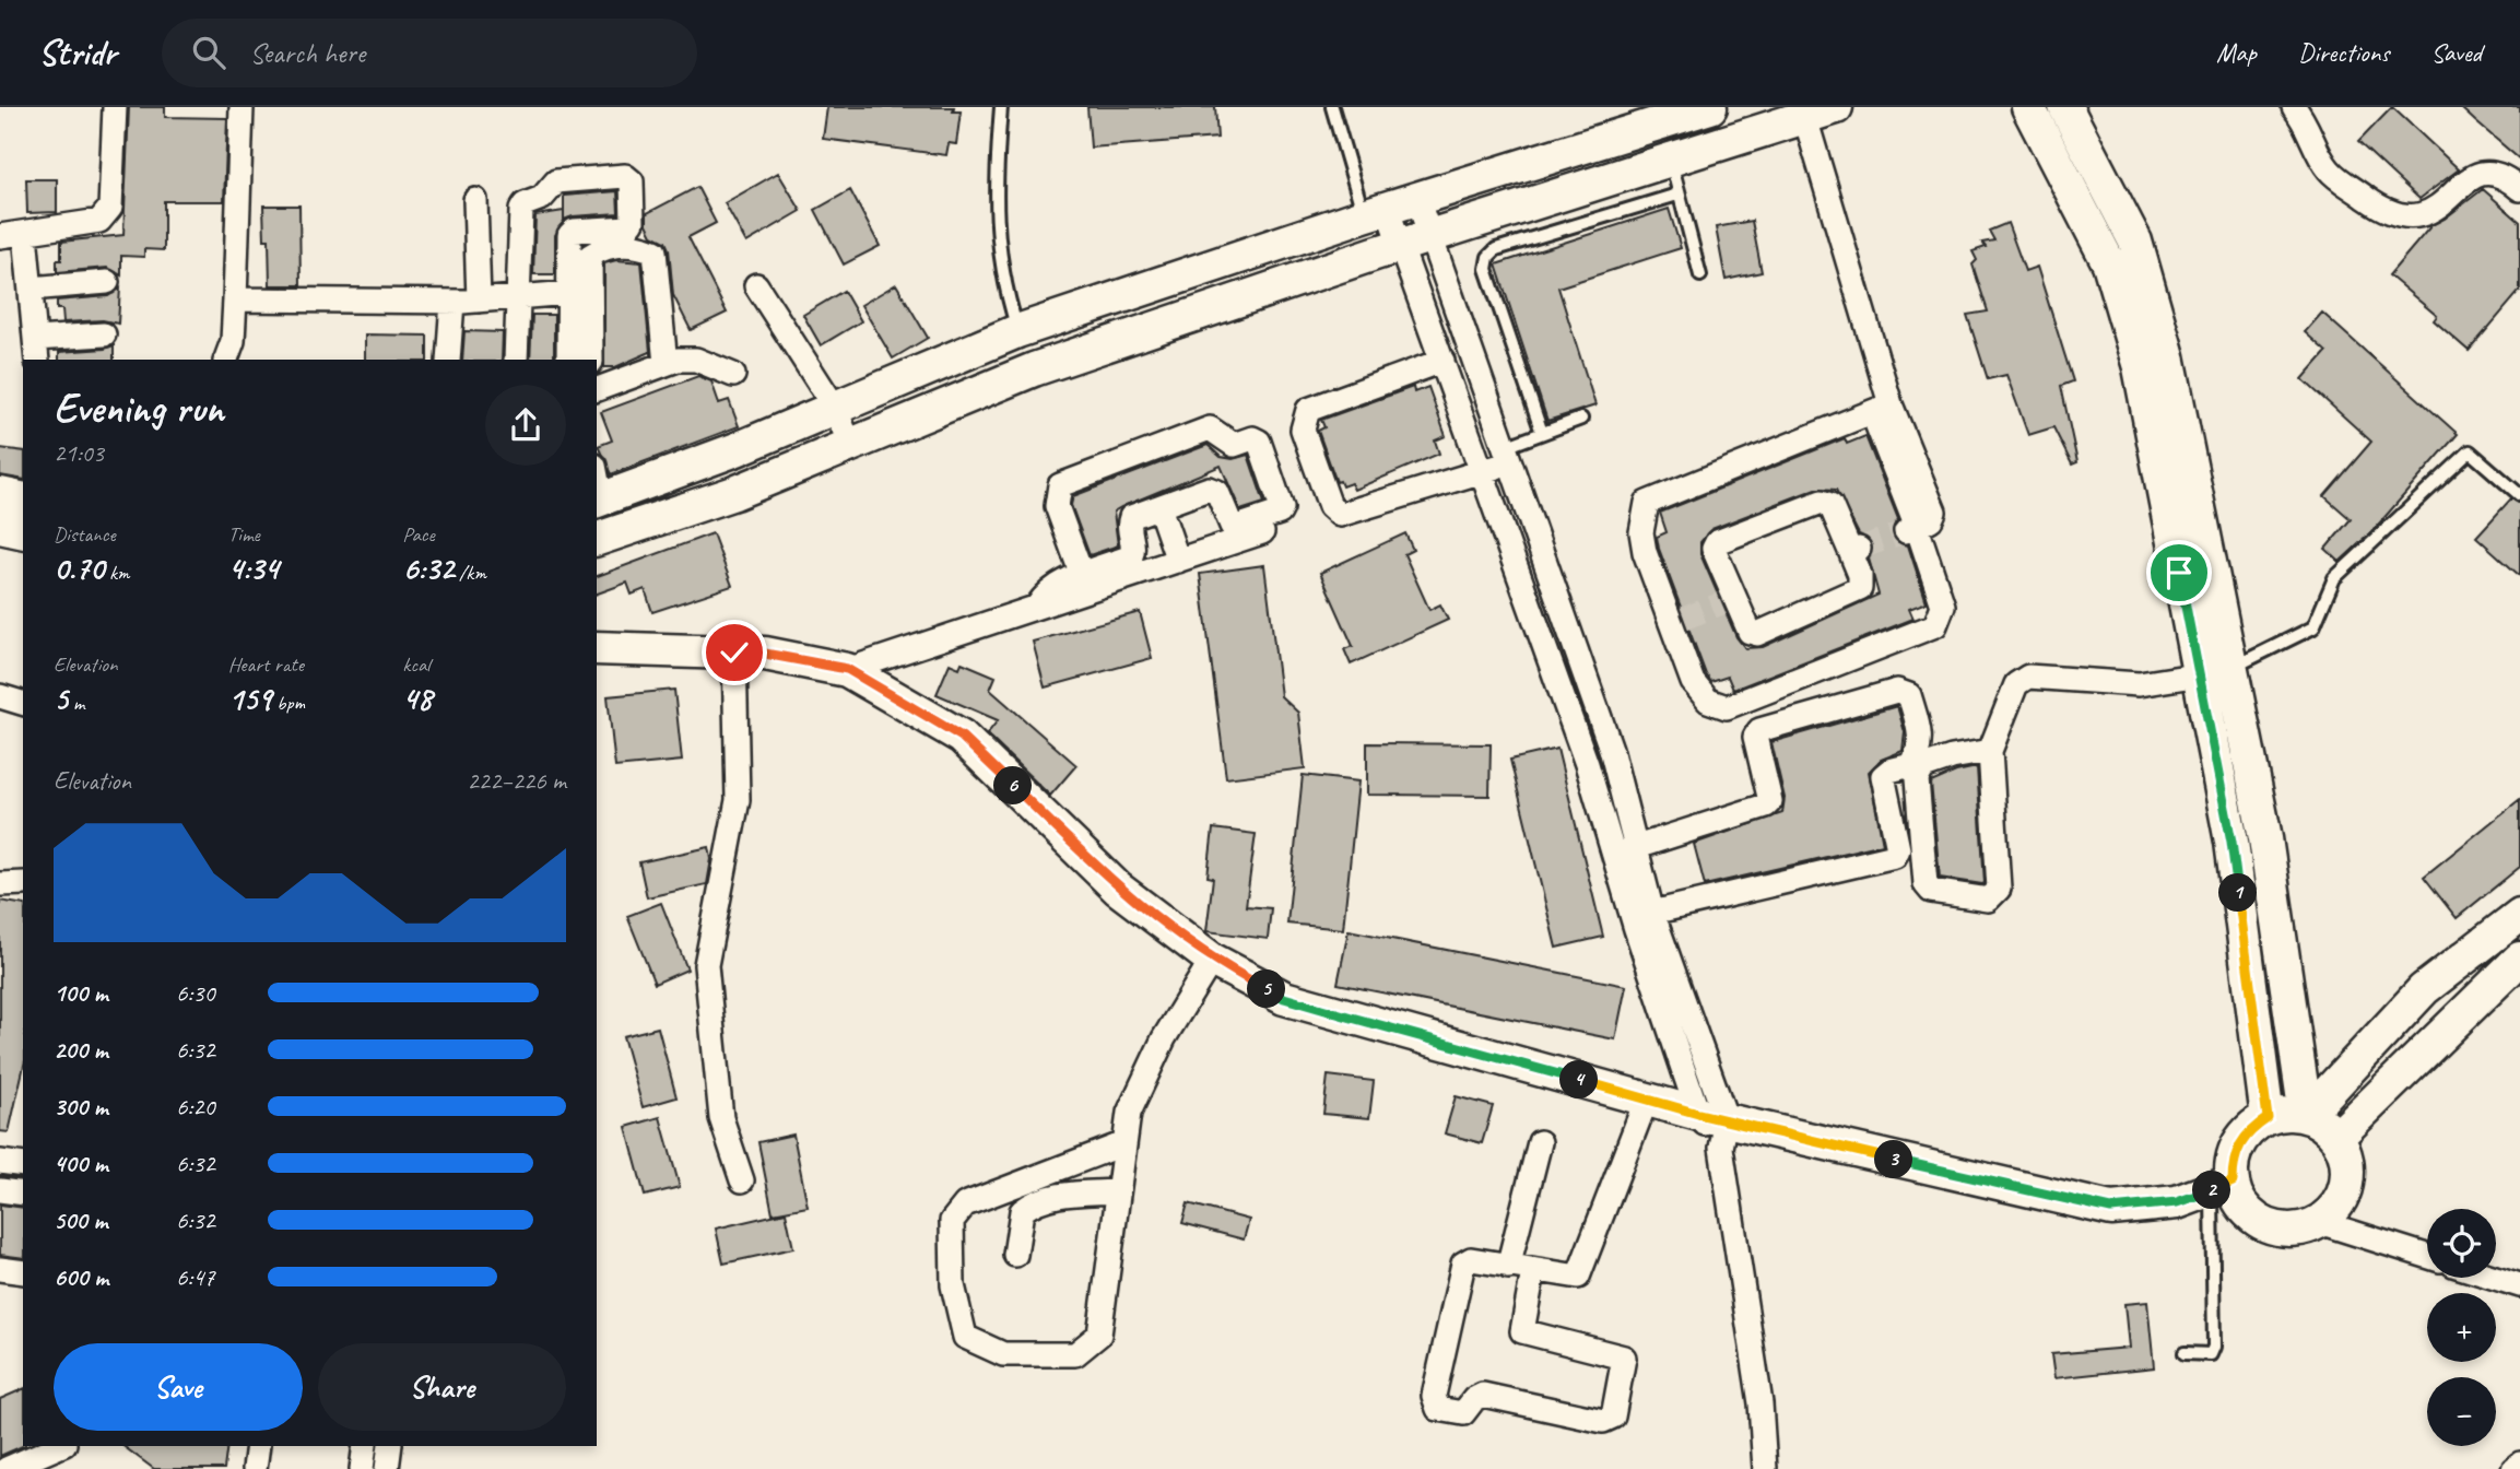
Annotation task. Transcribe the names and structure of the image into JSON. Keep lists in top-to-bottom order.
{
  "page": {
    "header": "Stridr",
    "search": "Search here",
    "nav": ["Map", "Directions", "Saved"],
    "heading": ["Evening run", "21:03"],
    "stats": [
      ["Distance", "0.70 km"],
      ["Time", "4:34"],
      ["Pace", "6:32 /km"],
      ["Elevation", "5 m"],
      ["Heart rate", "159 bpm"],
      ["kcal", "48"]
    ],
    "chart": ["Elevation", "222–226 m"],
    "pins": [
      "6",
      "1",
      "5",
      "4",
      "3",
      "2"
    ],
    "list": [
      {
        "name": "100 m",
        "note": "6:30"
      },
      {
        "name": "200 m",
        "note": "6:32"
      },
      {
        "name": "300 m",
        "note": "6:20"
      },
      {
        "name": "400 m",
        "note": "6:32"
      },
      {
        "name": "500 m",
        "note": "6:32"
      },
      {
        "name": "600 m",
        "note": "6:47"
      }
    ],
    "map_buttons": ["+", "−"],
    "buttons": ["Save", "Share"]
  }
}
